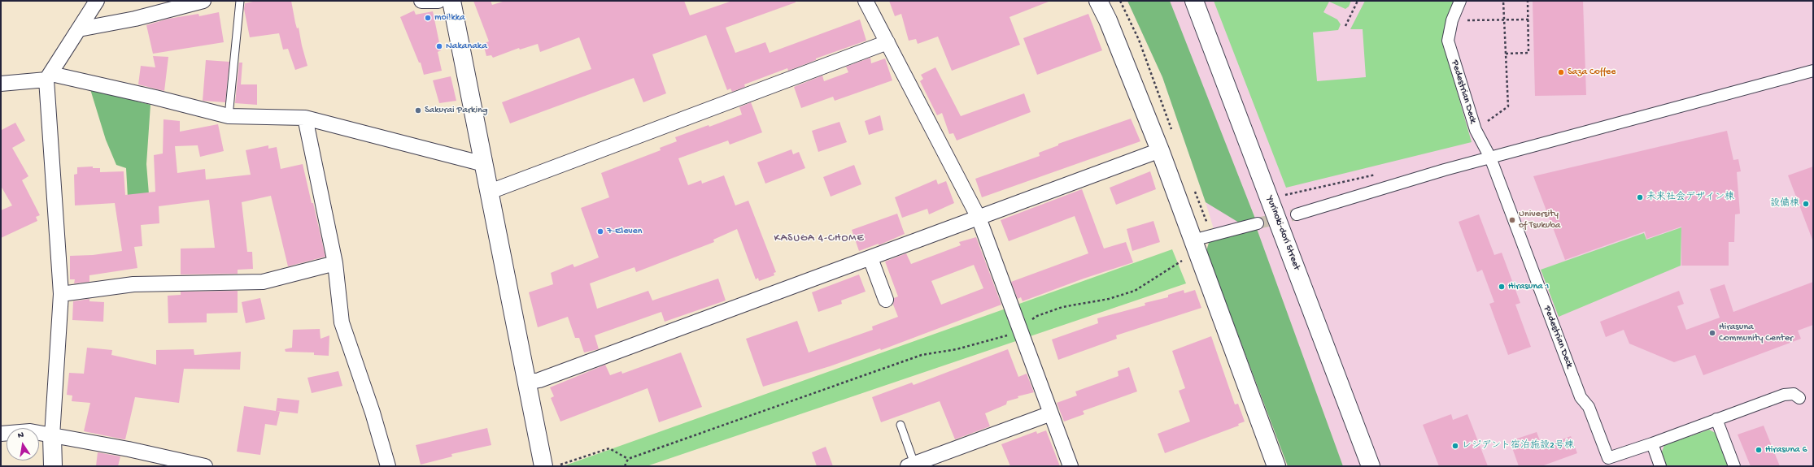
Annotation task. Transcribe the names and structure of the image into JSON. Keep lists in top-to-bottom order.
{
  "streets": {
    "street": ["Pedestrian Deck", "Yurinoki-dori Street"]
  },
  "districts": ["KASUGA 4-CHOME"],
  "places": [
    "moi!kka",
    "Nakanaka",
    "Saza Coffee",
    "Sakurai Parking",
    "未来社会デザイン棟",
    "設備棟",
    "University of Tsukuba",
    "7-Eleven",
    "Hirasuna 1",
    "Hirasuna Community Center",
    "レジデント宿泊施設2号棟",
    "Hirasuna 6"
  ],
  "north": "top"
}
